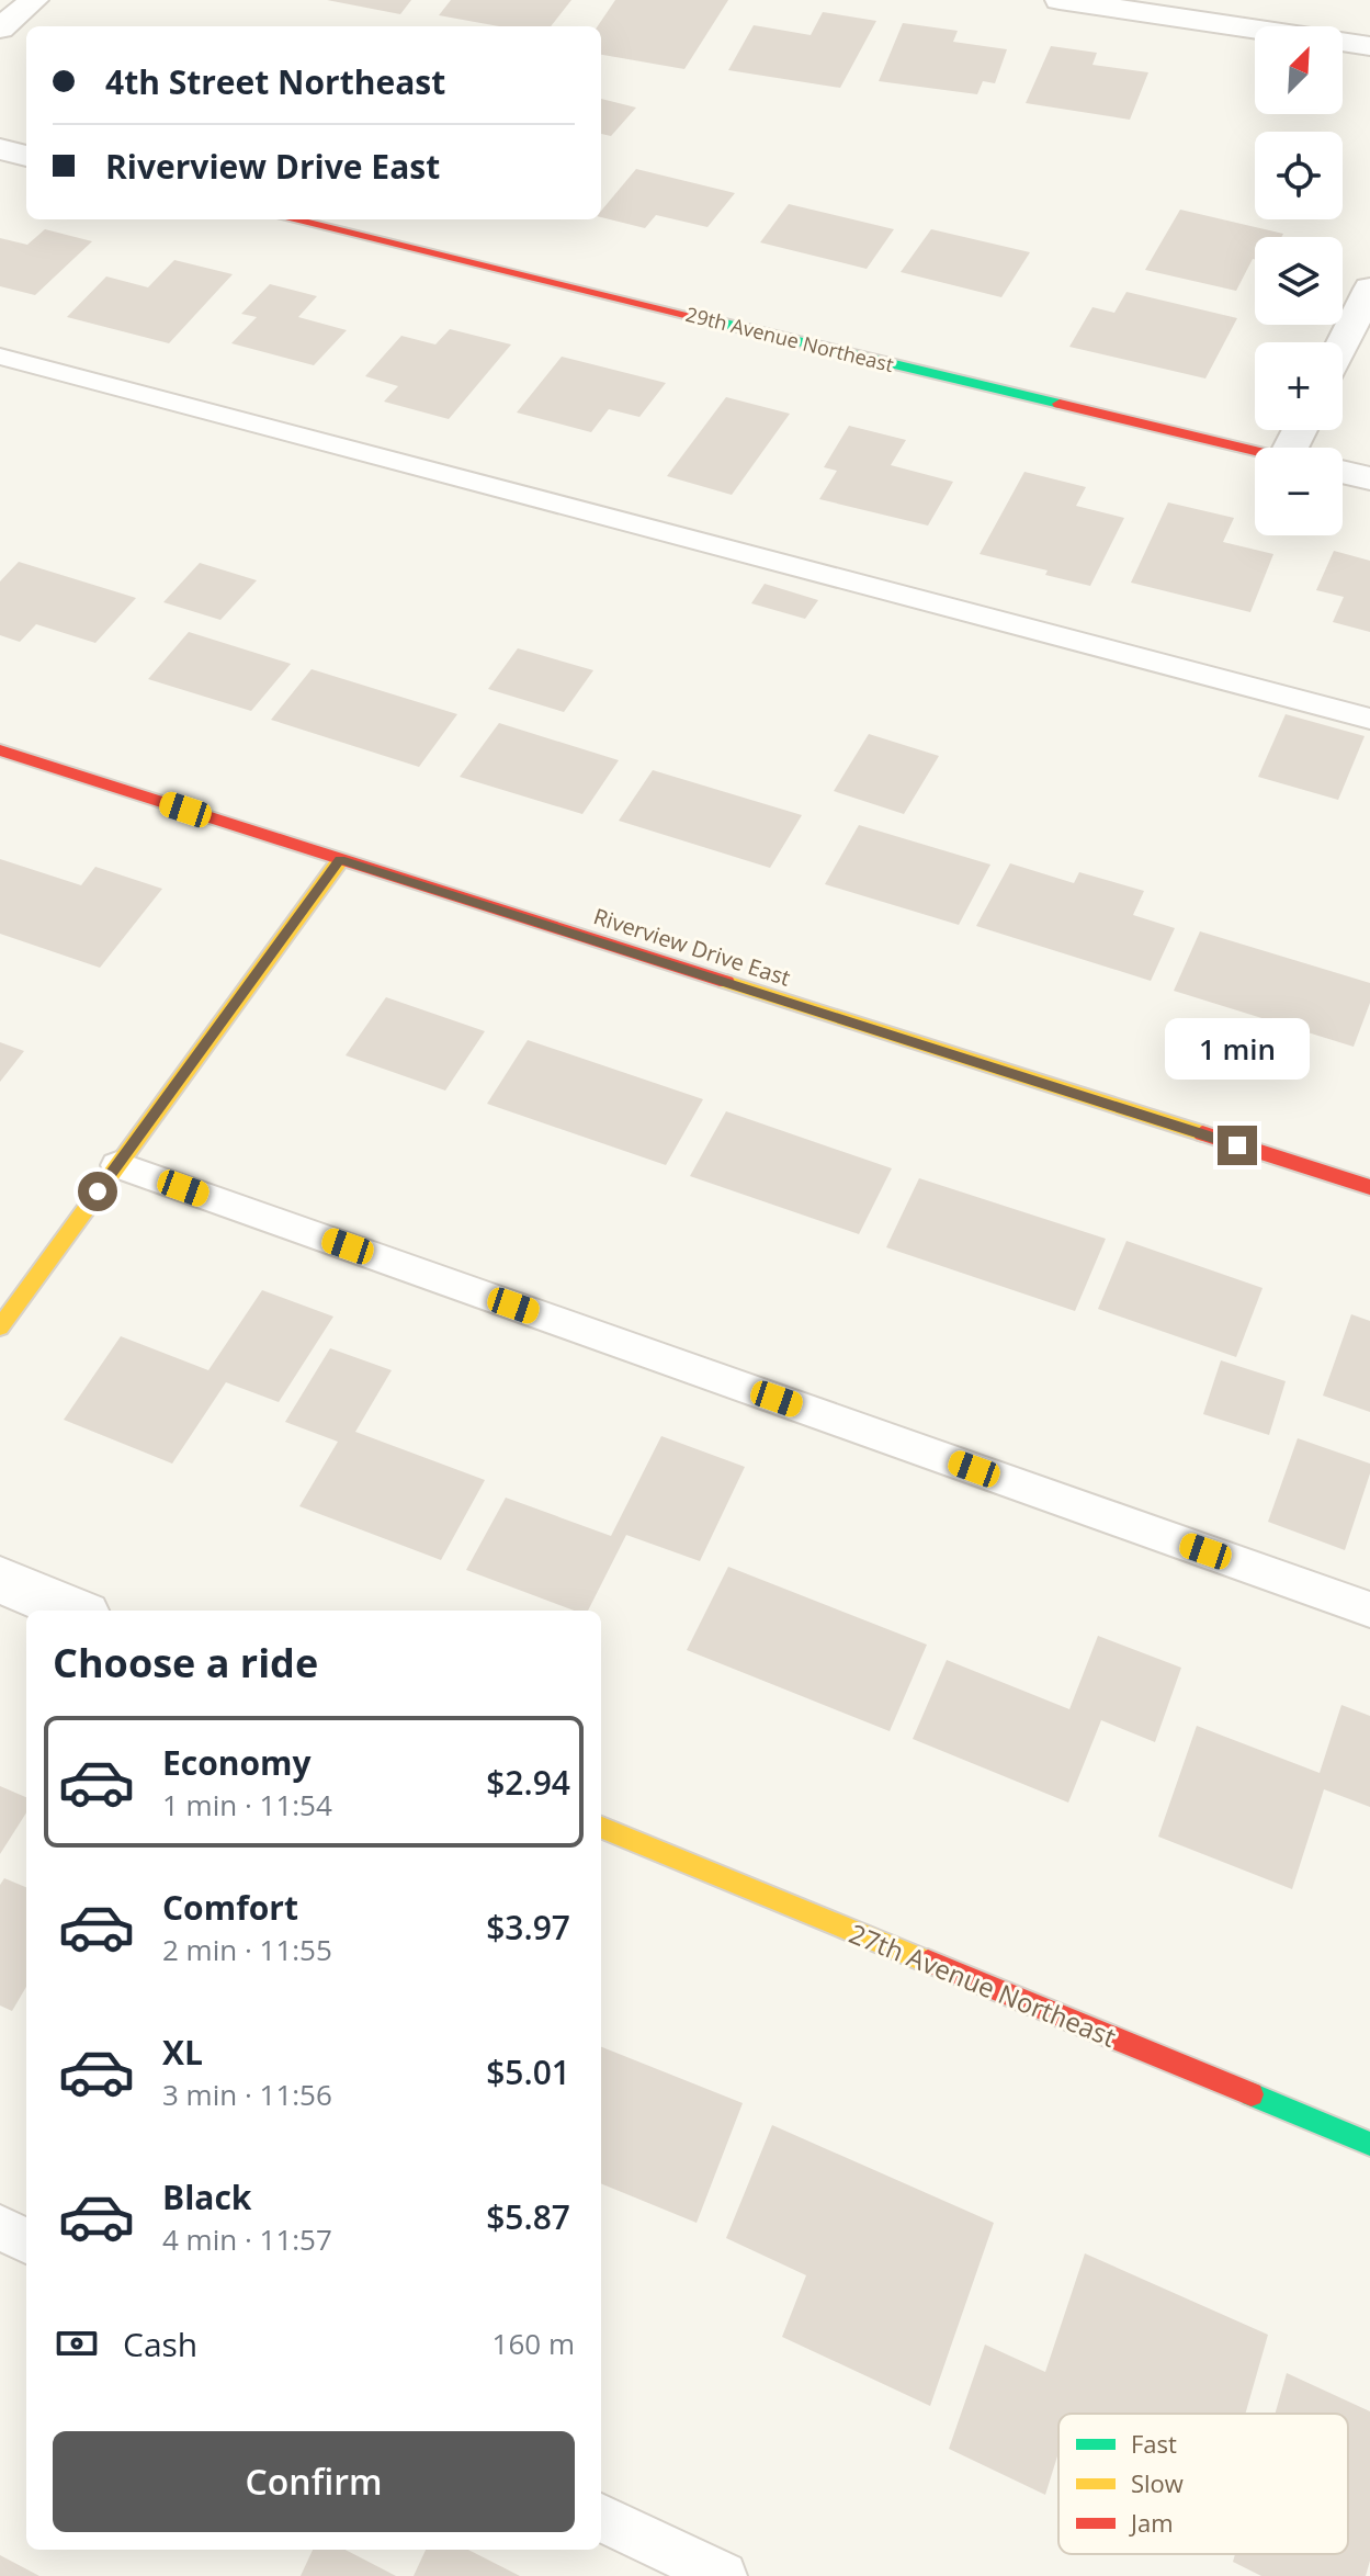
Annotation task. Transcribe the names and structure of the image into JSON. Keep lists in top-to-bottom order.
{
  "streets": {
    "street": ["29th Avenue Northeast", "Riverview Drive East", "27th Avenue Northeast"]
  },
  "legend": ["Fast", "Slow", "Jam"],
  "north": "top right",
  "page": {
    "map_buttons": ["+", "−"],
    "banner": ["4th Street Northeast", "Riverview Drive East"],
    "bubble": "1 min",
    "heading": "Choose a ride",
    "list": [
      {
        "name": "Economy",
        "note": "1 min · 11:54",
        "value": "$2.94"
      },
      {
        "name": "Comfort",
        "note": "2 min · 11:55",
        "value": "$3.97"
      },
      {
        "name": "XL",
        "note": "3 min · 11:56",
        "value": "$5.01"
      },
      {
        "name": "Black",
        "note": "4 min · 11:57",
        "value": "$5.87"
      }
    ],
    "pay": ["Cash", "160 m"],
    "buttons": "Confirm"
  }
}
